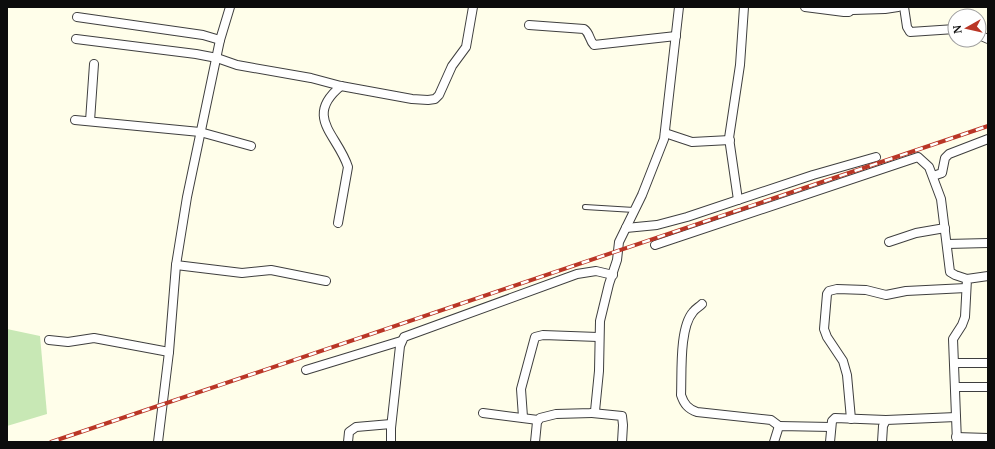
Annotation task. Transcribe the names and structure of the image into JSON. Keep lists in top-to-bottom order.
{
  "north": "left"
}
